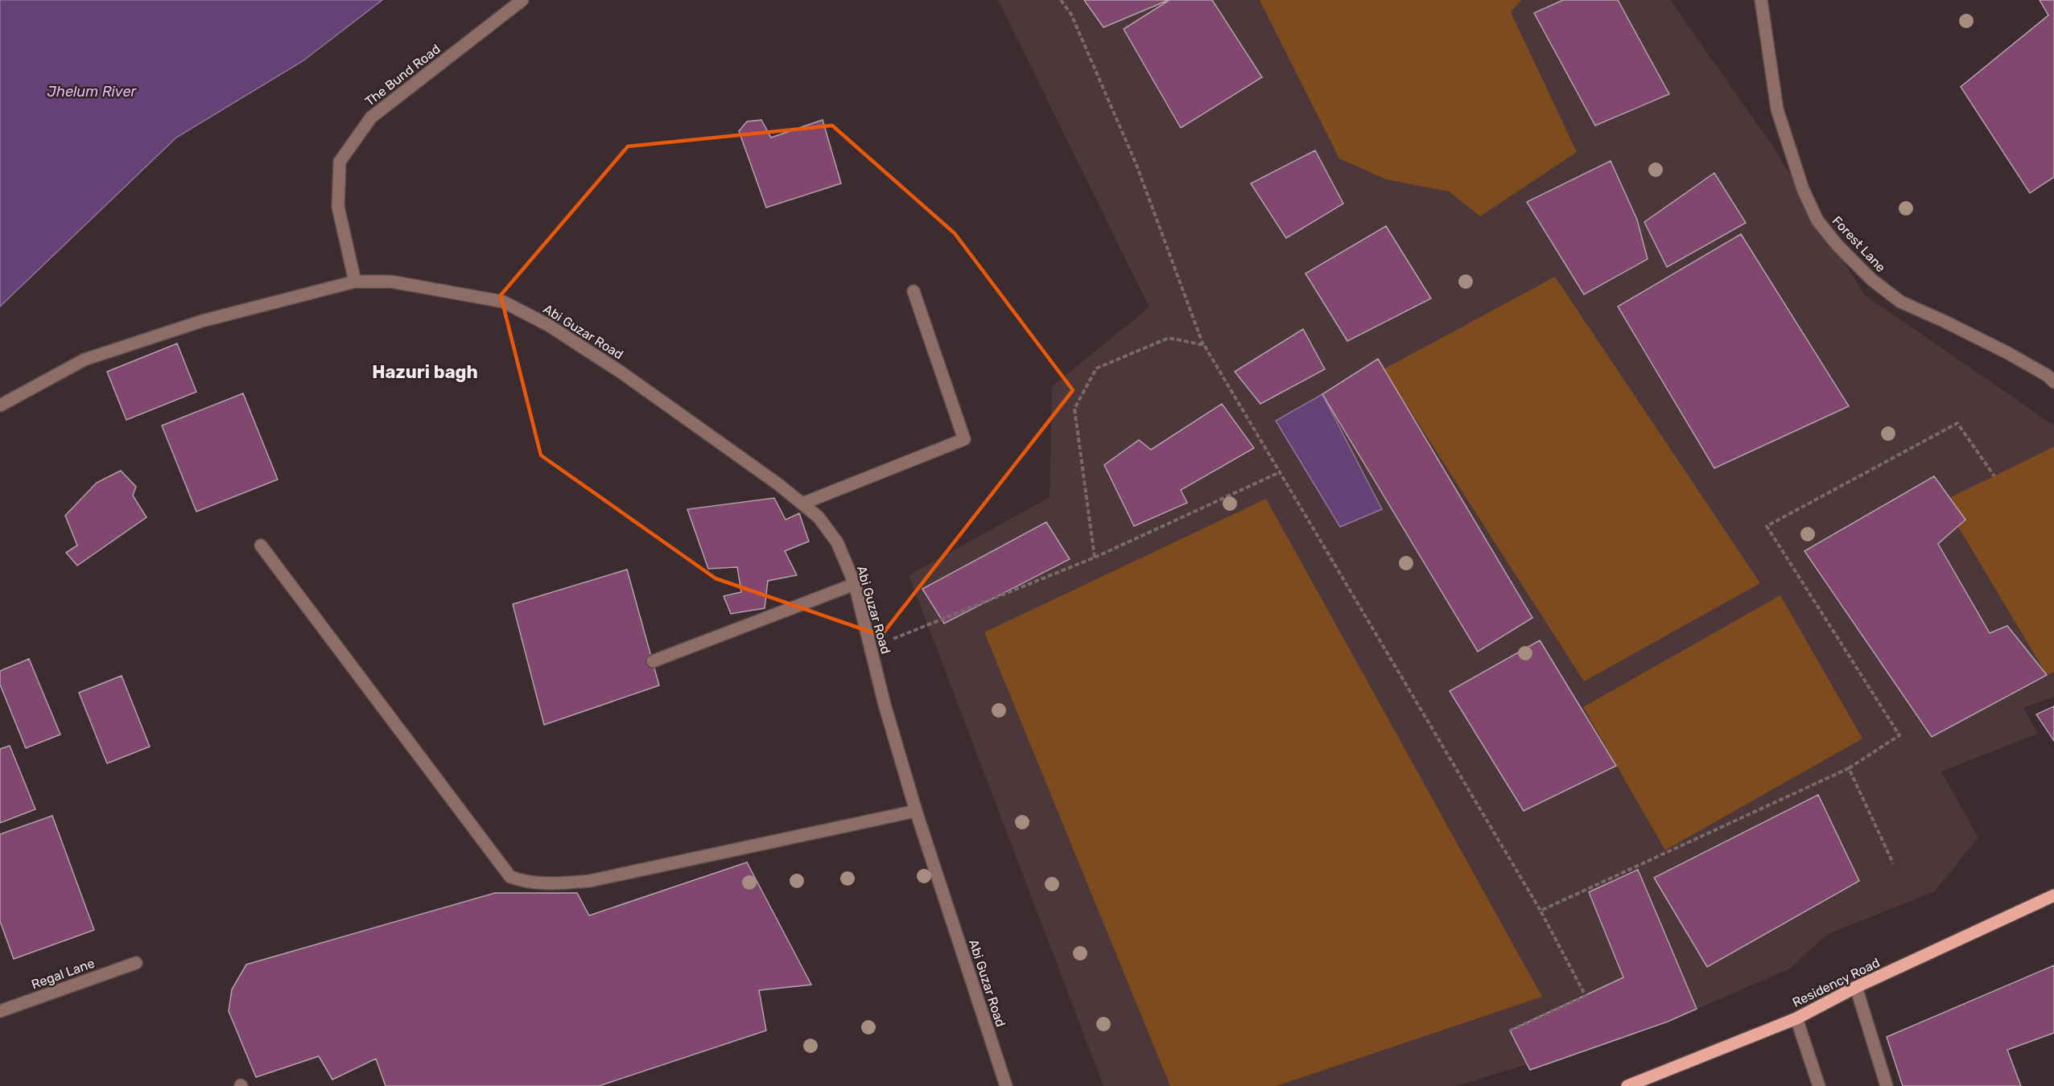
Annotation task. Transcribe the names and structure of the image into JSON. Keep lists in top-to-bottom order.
{
  "streets": {
    "main road": ["Residency Road"],
    "street": [
      "The Bund Road",
      "Forest Lane",
      "Abi Guzar Road",
      "Regal Lane"
    ]
  },
  "crossings": [
    ["The Bund Road", "Abi Guzar Road"]
  ],
  "districts": ["Hazuri bagh"],
  "water": ["Jhelum River"]
}
